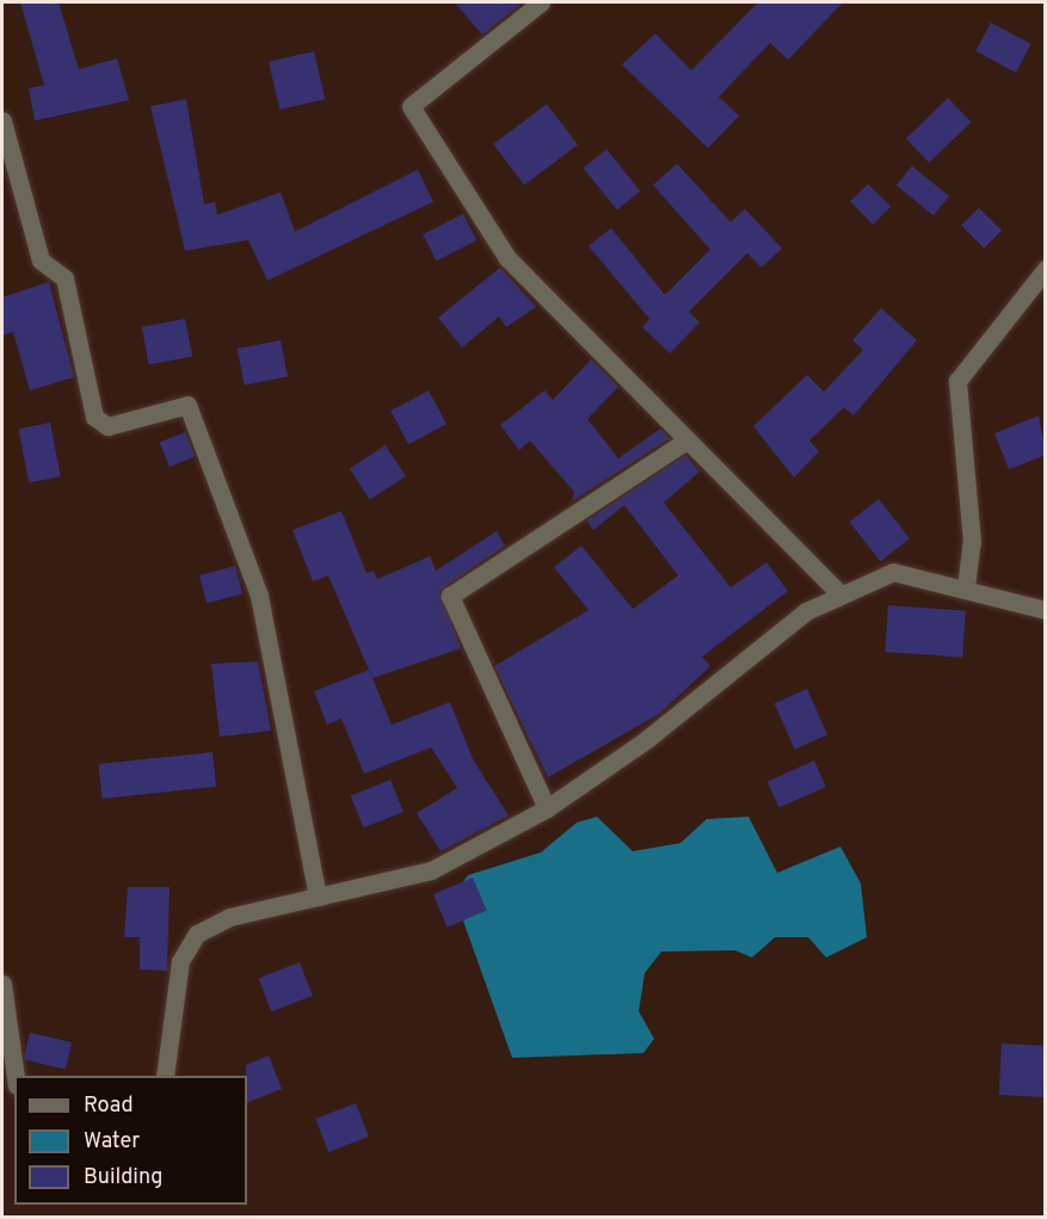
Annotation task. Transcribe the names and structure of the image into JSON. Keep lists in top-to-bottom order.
{
  "legend": ["Road", "Water", "Building"]
}
